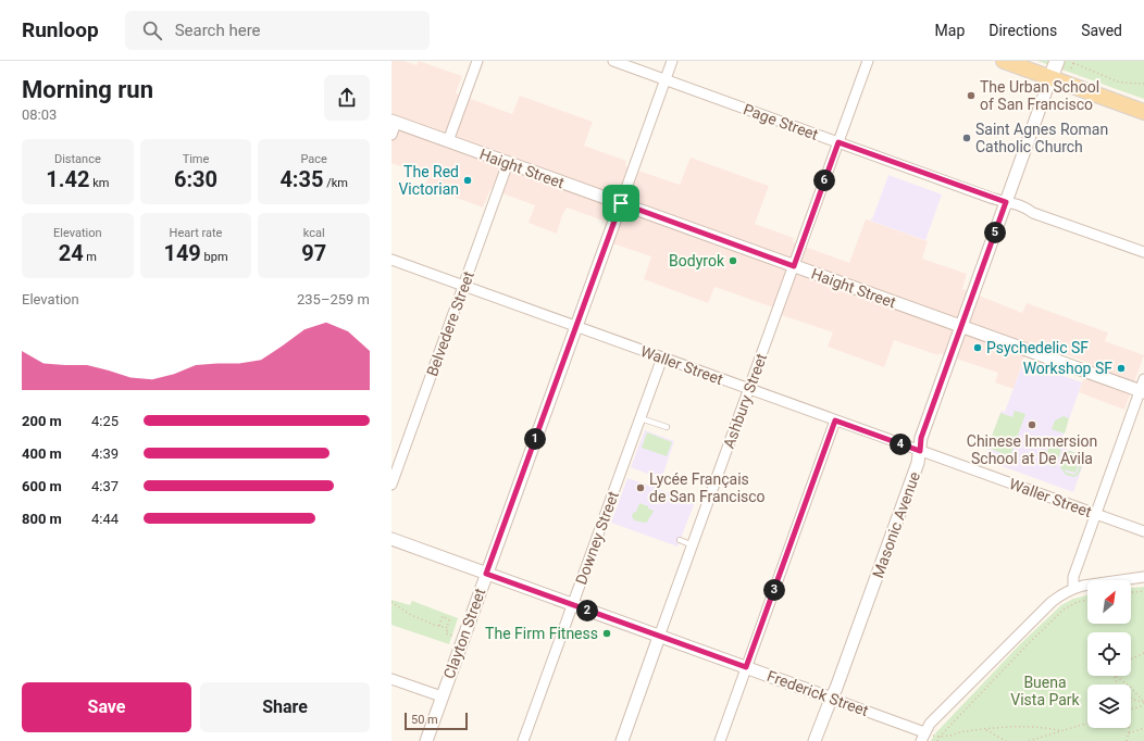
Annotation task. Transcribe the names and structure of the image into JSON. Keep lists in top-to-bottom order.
{
  "streets": {
    "main road": ["Masonic Avenue"],
    "street": [
      "Page Street",
      "Haight Street",
      "Belvedere Street",
      "Waller Street",
      "Ashbury Street",
      "Downey Street",
      "Clayton Street",
      "Frederick Street"
    ]
  },
  "crossings": [
    ["Page Street", "Ashbury Street"],
    ["Page Street", "Masonic Avenue"],
    ["Page Street", "Clayton Street"],
    ["Haight Street", "Belvedere Street"],
    ["Haight Street", "Ashbury Street"],
    ["Haight Street", "Masonic Avenue"],
    ["Haight Street", "Clayton Street"],
    ["Belvedere Street", "Waller Street"],
    ["Waller Street", "Ashbury Street"],
    ["Waller Street", "Masonic Avenue"],
    ["Waller Street", "Downey Street"],
    ["Waller Street", "Clayton Street"],
    ["Ashbury Street", "Frederick Street"],
    ["Masonic Avenue", "Frederick Street"],
    ["Downey Street", "Frederick Street"],
    ["Clayton Street", "Frederick Street"]
  ],
  "parks": ["Buena Vista Park"],
  "places": [
    "The Urban School of San Francisco",
    "Saint Agnes Roman Catholic Church",
    "The Red Victorian",
    "Bodyrok",
    "Psychedelic SF",
    "Workshop SF",
    "Chinese Immersion School at De Avila",
    "Lycée Français de San Francisco",
    "The Firm Fitness"
  ],
  "scale_bar": "50 m",
  "north": "top right",
  "page": {
    "header": "Runloop",
    "search": "Search here",
    "nav": ["Map", "Directions", "Saved"],
    "heading": ["Morning run", "08:03"],
    "stats": [
      ["Distance", "1.42 km"],
      ["Time", "6:30"],
      ["Pace", "4:35 /km"],
      ["Elevation", "24 m"],
      ["Heart rate", "149 bpm"],
      ["kcal", "97"]
    ],
    "pins": [
      "6",
      "5",
      "1",
      "4",
      "3",
      "2"
    ],
    "chart": ["Elevation", "235–259 m"],
    "list": [
      {
        "name": "200 m",
        "note": "4:25"
      },
      {
        "name": "400 m",
        "note": "4:39"
      },
      {
        "name": "600 m",
        "note": "4:37"
      },
      {
        "name": "800 m",
        "note": "4:44"
      }
    ],
    "buttons": ["Save", "Share"],
    "scale": "50 m"
  }
}
